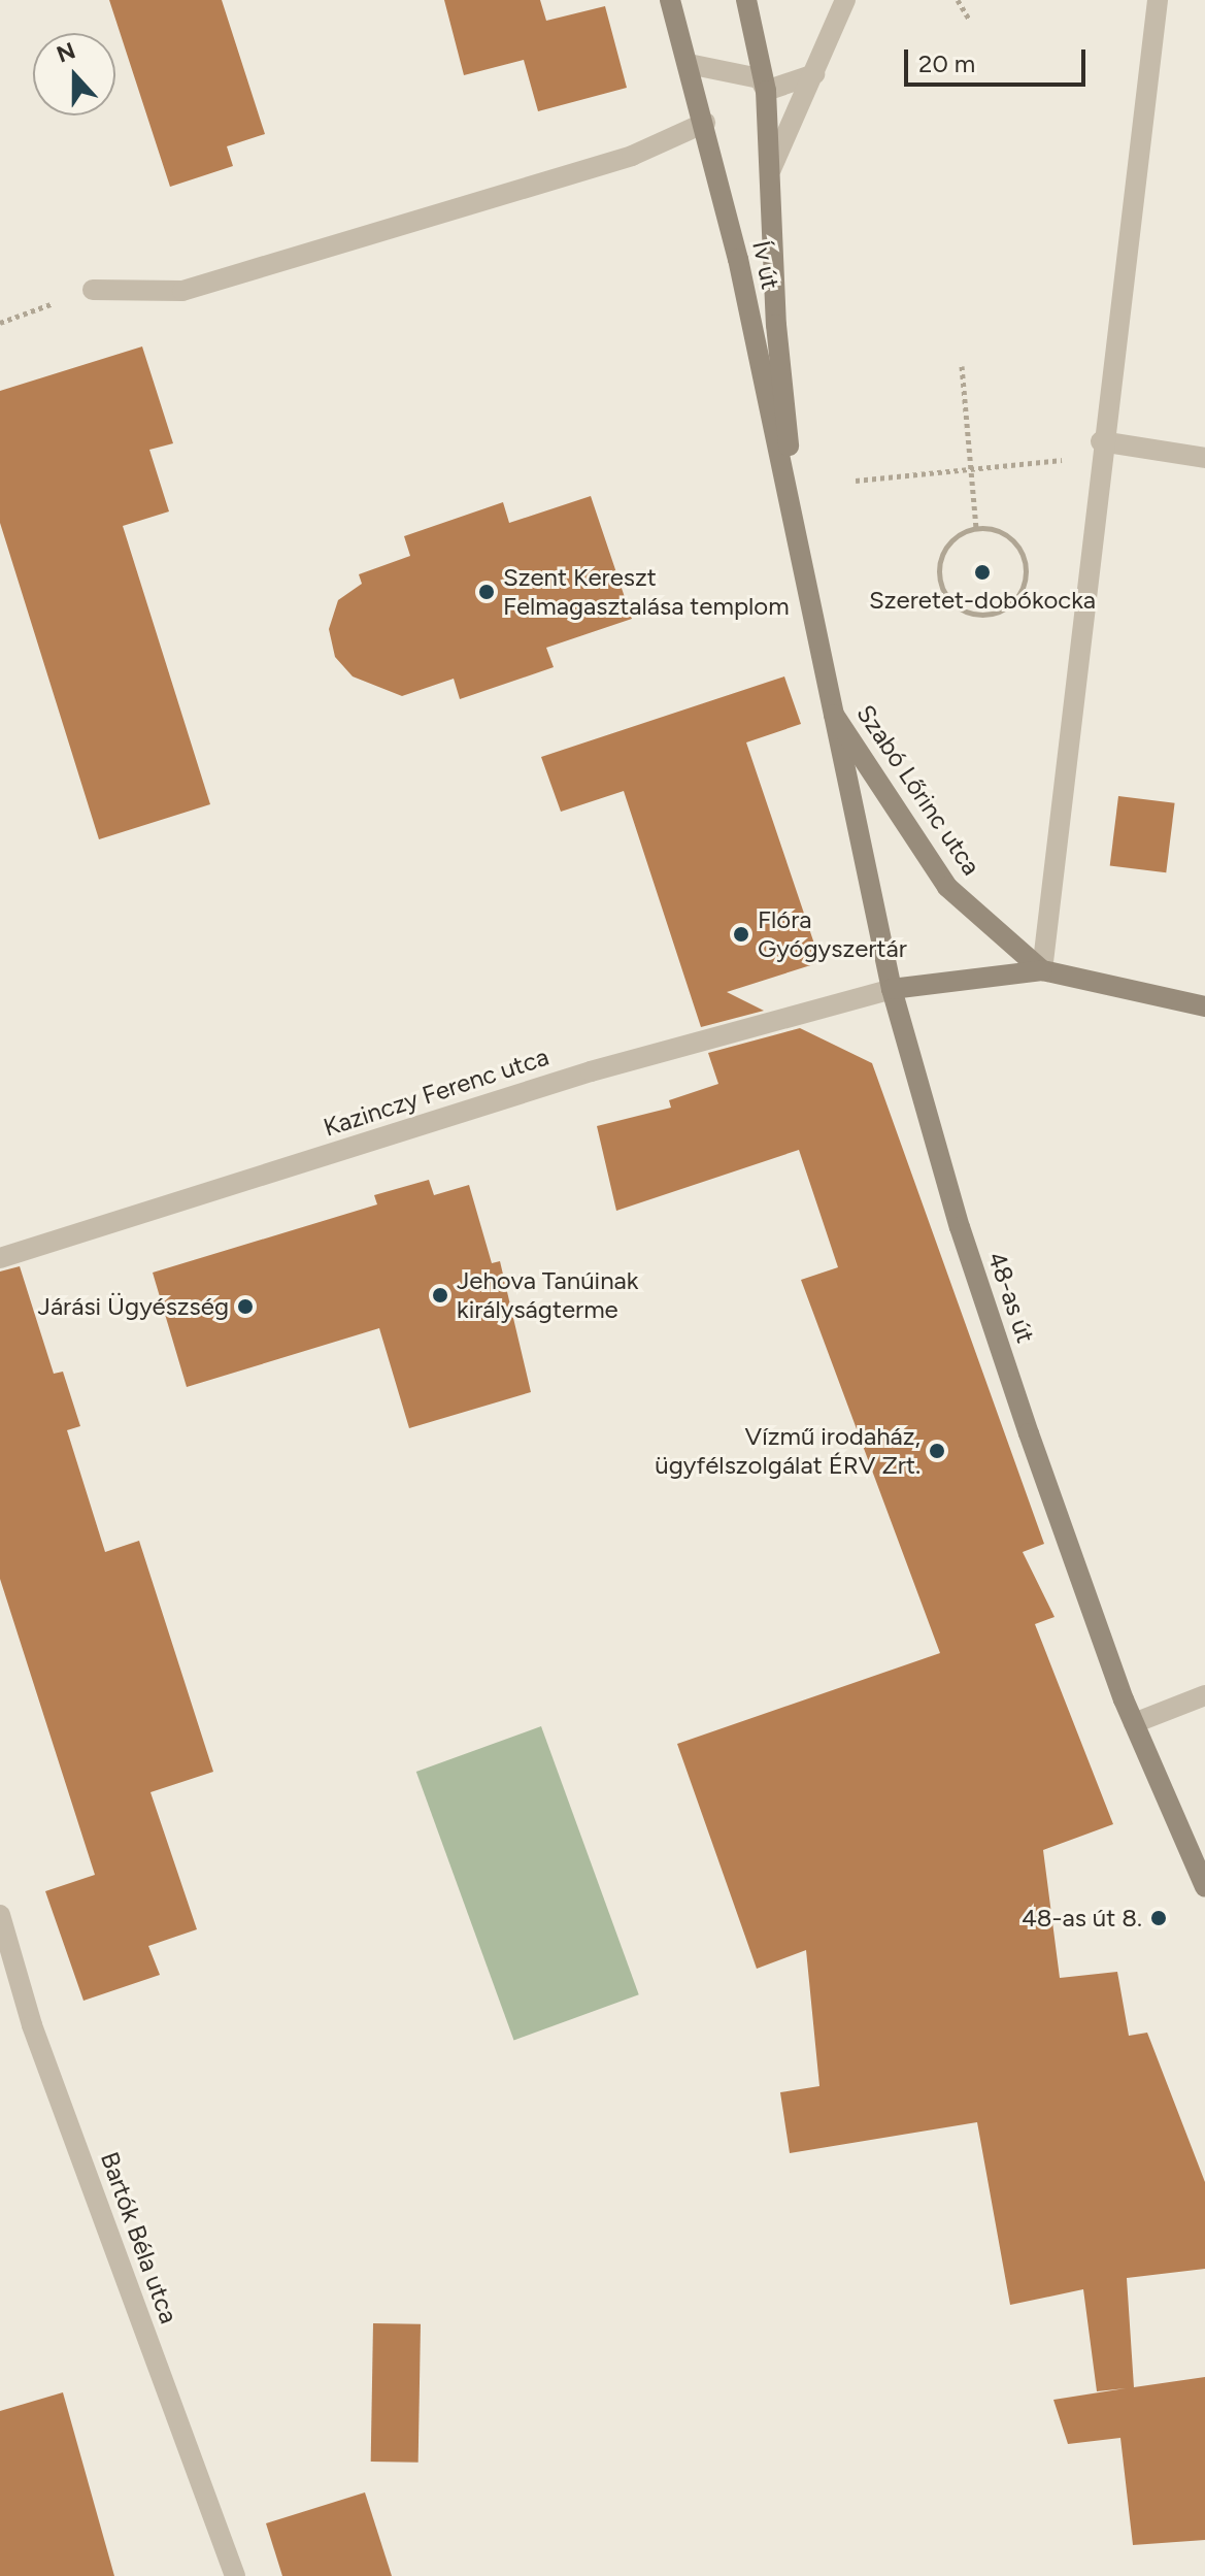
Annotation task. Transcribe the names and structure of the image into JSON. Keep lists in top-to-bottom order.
{
  "streets": {
    "main road": ["Ív út", "Szabó Lőrinc utca", "48-as út"],
    "street": ["Kazinczy Ferenc utca", "Bartók Béla utca"]
  },
  "crossings": [
    ["Ív út", "Szabó Lőrinc utca"],
    ["Ív út", "48-as út"],
    ["Szabó Lőrinc utca", "Kazinczy Ferenc utca"],
    ["Szabó Lőrinc utca", "48-as út"],
    ["Kazinczy Ferenc utca", "48-as út"]
  ],
  "places": [
    "Szeretet-dobókocka",
    "Szent Kereszt Felmagasztalása templom",
    "Flóra Gyógyszertár",
    "Jehova Tanúinak királyságterme",
    "Járási Ügyészség",
    "Vízmű irodaház, ügyfélszolgálat ÉRV Zrt.",
    "48-as út 8."
  ],
  "scale_bar": "20 m",
  "north": "top"
}
